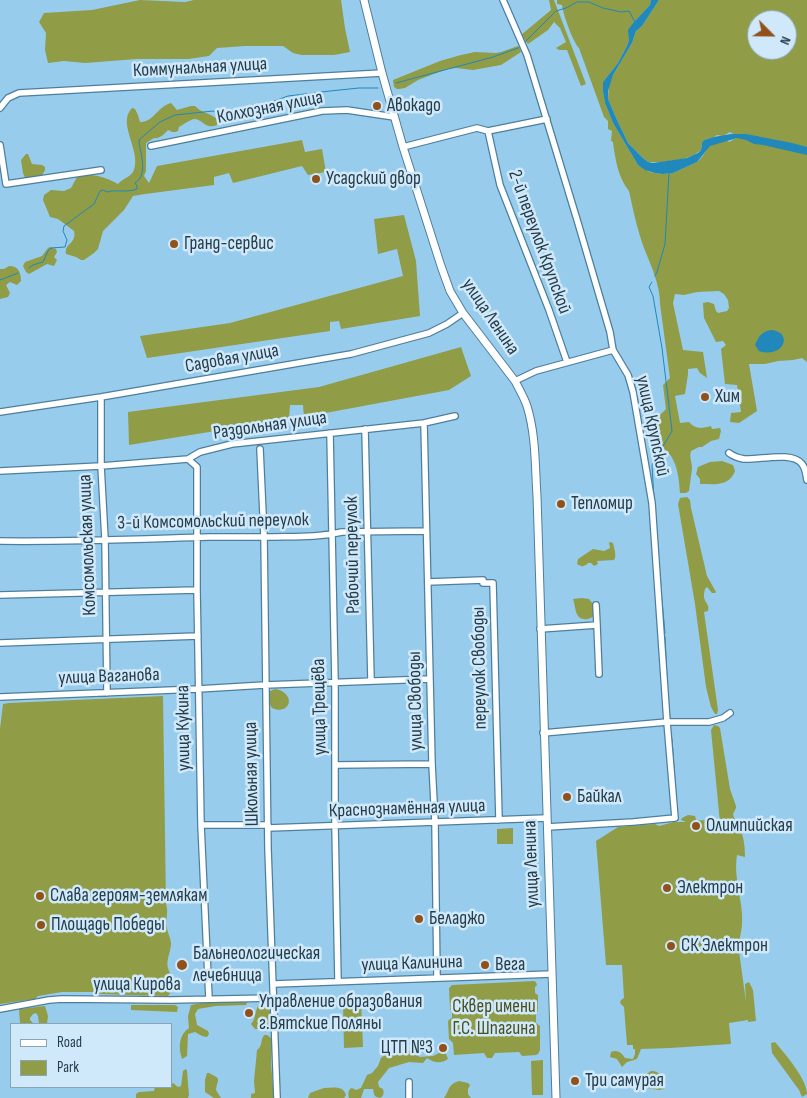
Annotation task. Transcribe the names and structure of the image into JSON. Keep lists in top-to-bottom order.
{
  "streets": {
    "street": [
      "Коммунальная улица",
      "Колхозная улица",
      "2-й переулок Крупской",
      "улица Ленина",
      "Садовая улица",
      "Раздольная улица",
      "улица Крупской",
      "3-й Комсомольский переулок",
      "Комсомольская улица",
      "Рабочий переулок",
      "переулок Свободы",
      "улица Ваганова",
      "улица Свободы",
      "улица Трещёва",
      "улица Кукина",
      "Школьная улица",
      "Краснознамённая улица",
      "улица Калинина",
      "улица Кирова"
    ]
  },
  "crossings": [
    ["Коммунальная улица", "улица Ленина"],
    ["Колхозная улица", "улица Ленина"],
    ["улица Ленина", "Садовая улица"],
    ["улица Ленина", "улица Крупской"],
    ["улица Ленина", "Краснознамённая улица"],
    ["улица Ленина", "улица Калинина"],
    ["Садовая улица", "Комсомольская улица"],
    ["Раздольная улица", "Комсомольская улица"],
    ["Раздольная улица", "Рабочий переулок"],
    ["Раздольная улица", "улица Свободы"],
    ["Раздольная улица", "улица Трещёва"],
    ["Раздольная улица", "улица Кукина"],
    ["3-й Комсомольский переулок", "Комсомольская улица"],
    ["3-й Комсомольский переулок", "Рабочий переулок"],
    ["3-й Комсомольский переулок", "улица Свободы"],
    ["3-й Комсомольский переулок", "улица Трещёва"],
    ["3-й Комсомольский переулок", "улица Кукина"],
    ["3-й Комсомольский переулок", "Школьная улица"],
    ["Комсомольская улица", "улица Ваганова"],
    ["Рабочий переулок", "улица Ваганова"],
    ["переулок Свободы", "улица Свободы"],
    ["переулок Свободы", "Краснознамённая улица"],
    ["улица Ваганова", "улица Свободы"],
    ["улица Ваганова", "улица Трещёва"],
    ["улица Ваганова", "улица Кукина"],
    ["улица Ваганова", "Школьная улица"],
    ["улица Свободы", "Краснознамённая улица"],
    ["улица Свободы", "улица Калинина"],
    ["улица Трещёва", "Краснознамённая улица"],
    ["улица Трещёва", "улица Калинина"],
    ["улица Кукина", "Краснознамённая улица"],
    ["улица Кукина", "улица Кирова"],
    ["Школьная улица", "Краснознамённая улица"],
    ["Школьная улица", "улица Калинина"],
    ["Школьная улица", "улица Кирова"]
  ],
  "parks": ["Сквер имени Г.С. Шпагина"],
  "places": [
    "Авокадо",
    "Усадский двор",
    "Гранд-сервис",
    "Хим",
    "Тепломир",
    "Байкал",
    "Олимпийская",
    "Электрон",
    "Слава героям-землякам",
    "Беладжо",
    "Площадь Победы",
    "СК Электрон",
    "Бальнеологическая лечебница",
    "Вега",
    "Управление образования г.Вятские Поляны",
    "ЦТП №3",
    "Три самурая"
  ],
  "legend": ["Road", "Park"],
  "north": "bottom right"
}
